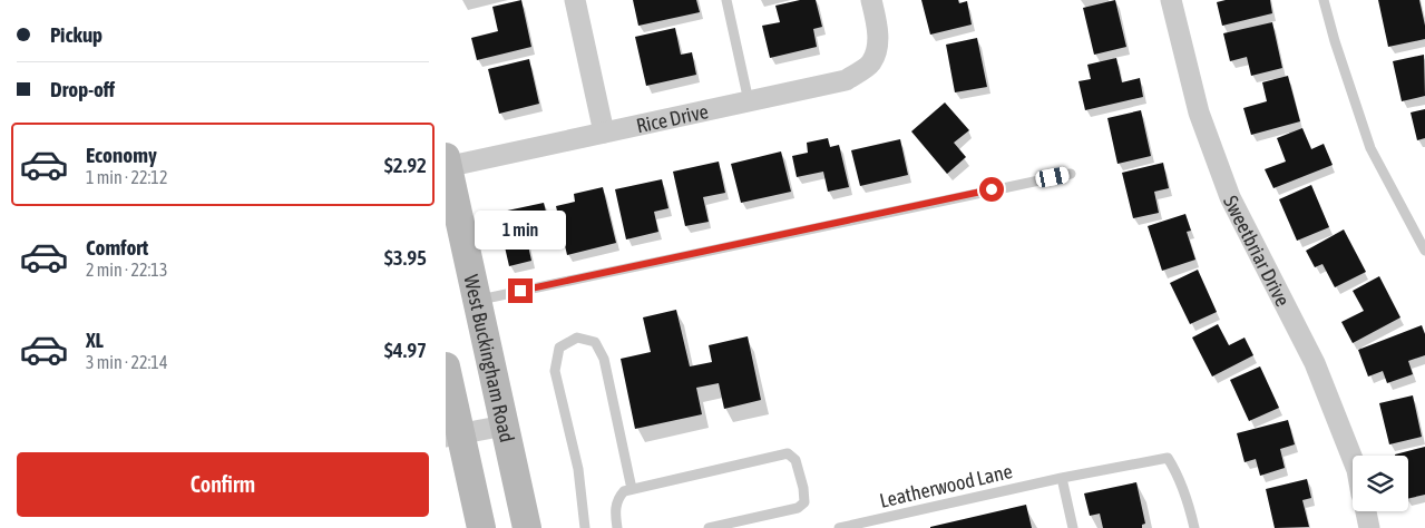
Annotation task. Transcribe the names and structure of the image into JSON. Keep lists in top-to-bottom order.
{
  "streets": {
    "main road": ["West Buckingham Road"],
    "street": ["Rice Drive", "Sweetbriar Drive"],
    "lane": ["Leatherwood Lane"]
  },
  "crossings": [
    ["Rice Drive", "West Buckingham Road"]
  ],
  "page": {
    "banner": ["Pickup", "Drop-off"],
    "list": [
      {
        "name": "Economy",
        "note": "1 min · 22:12",
        "value": "$2.92"
      },
      {
        "name": "Comfort",
        "note": "2 min · 22:13",
        "value": "$3.95"
      },
      {
        "name": "XL",
        "note": "3 min · 22:14",
        "value": "$4.97"
      }
    ],
    "bubble": "1 min",
    "buttons": "Confirm"
  }
}
